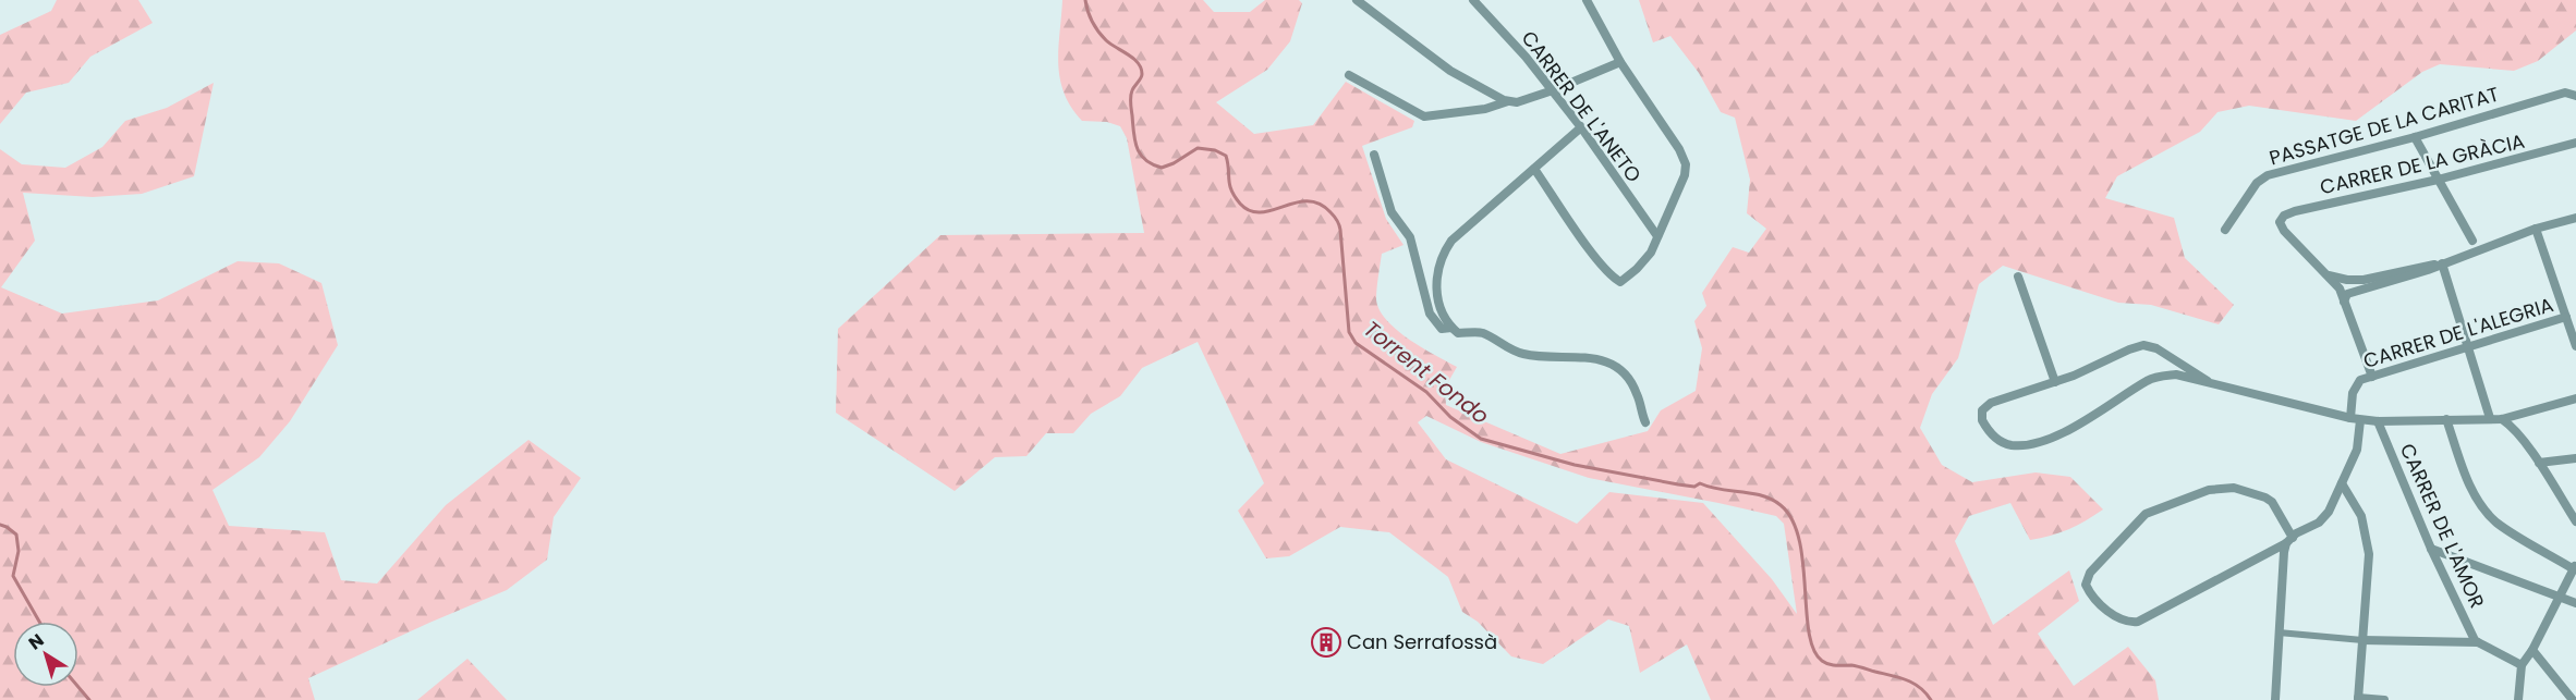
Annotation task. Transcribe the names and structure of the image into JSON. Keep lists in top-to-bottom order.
{
  "streets": {
    "street": [
      "CARRER DE L'ANETO",
      "PASSATGE DE LA CARITAT",
      "CARRER DE LA GRÀCIA",
      "CARRER DE L'ALEGRIA",
      "CARRER DE L'AMOR"
    ]
  },
  "water": ["Torrent Fondo"],
  "places": {
    "building": ["Can Serrafossà"]
  },
  "north": "top left"
}
